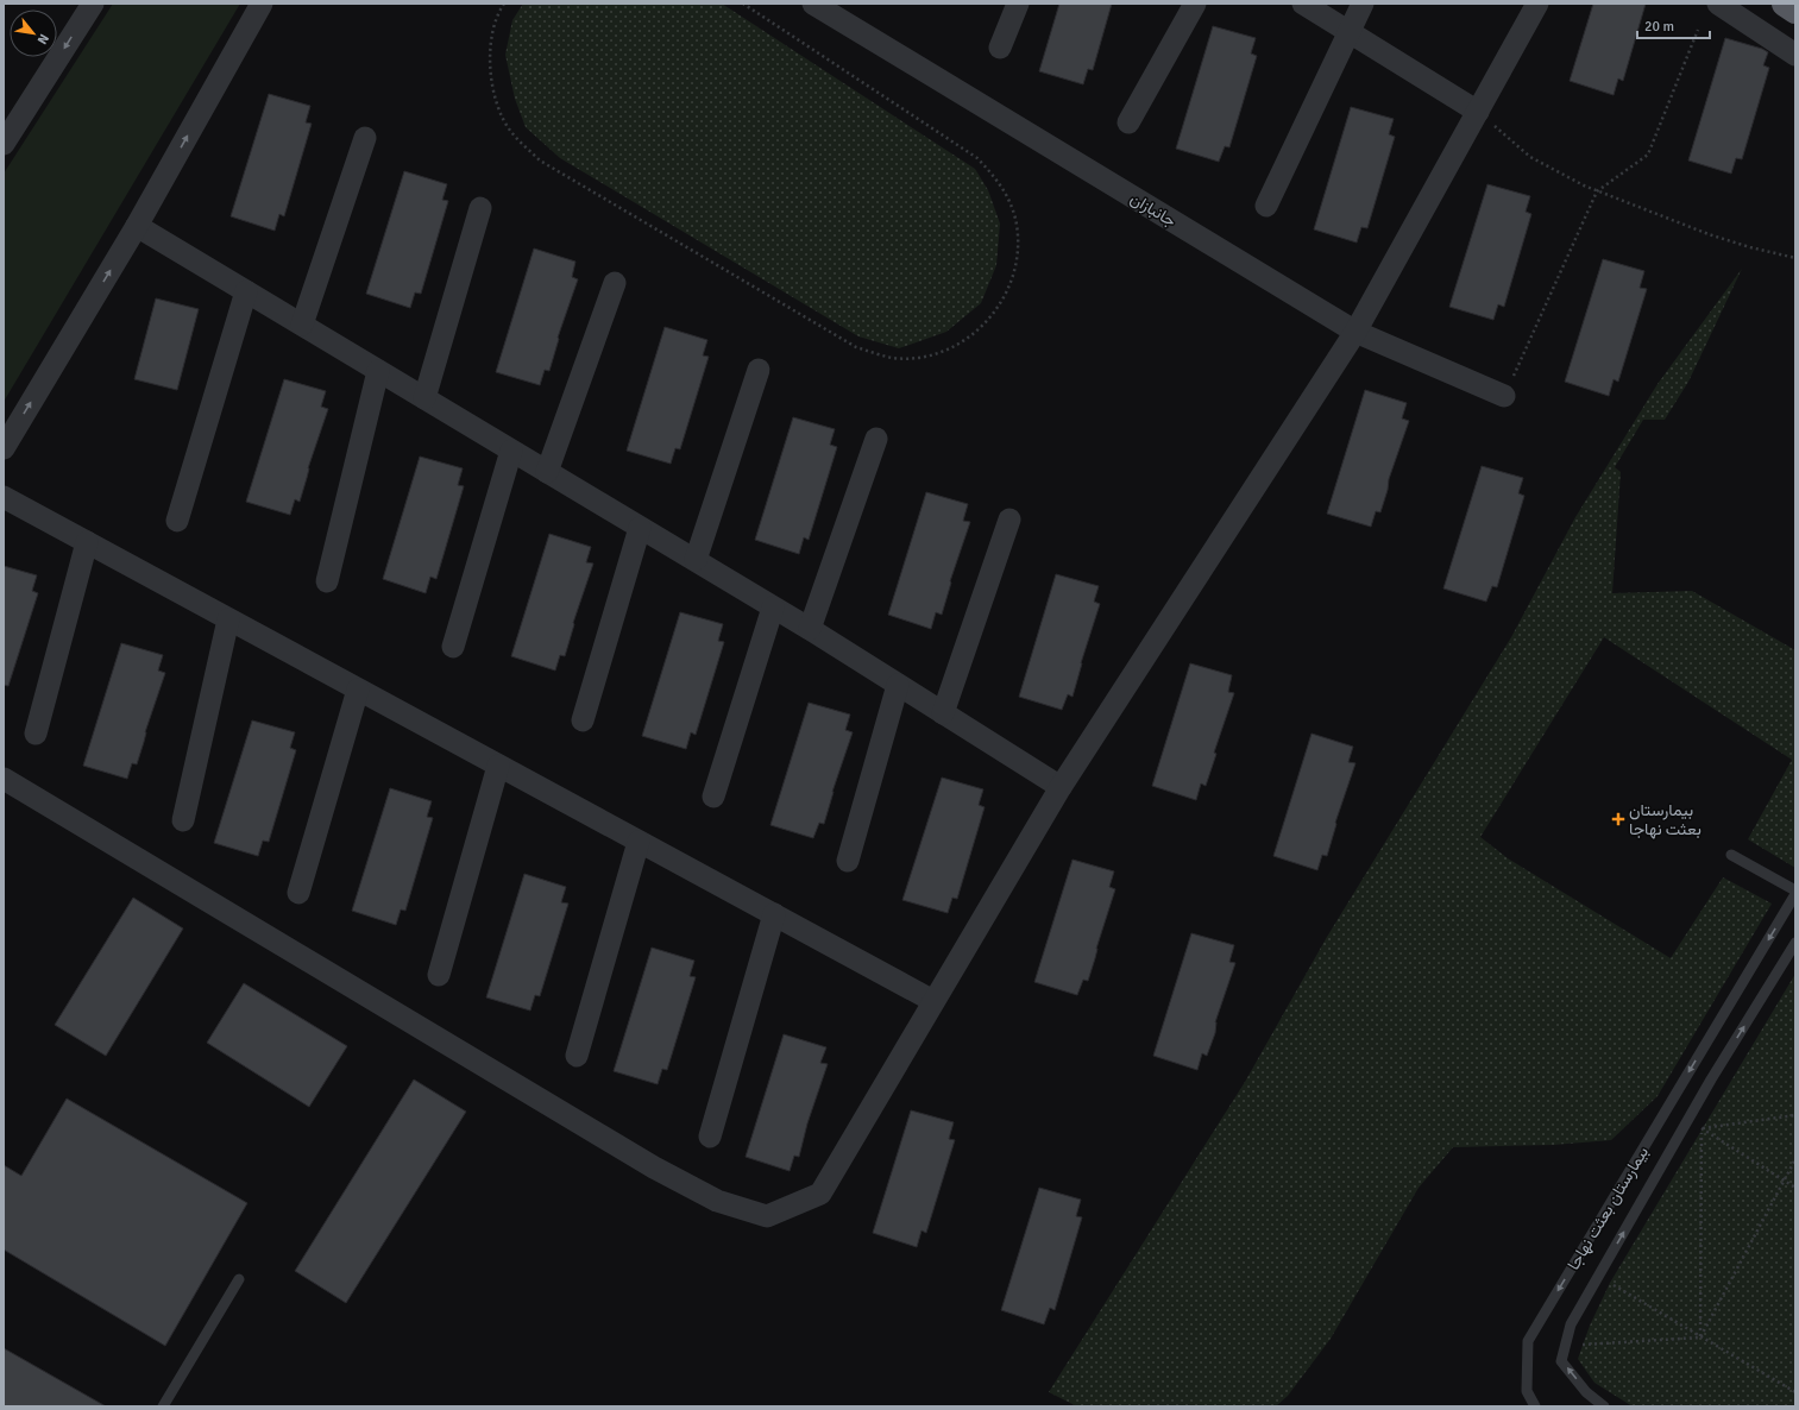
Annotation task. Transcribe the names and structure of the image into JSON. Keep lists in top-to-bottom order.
{
  "streets": {
    "street": ["جانبازان"],
    "lane": ["بیمارستان بعثت نهاجا"]
  },
  "places": {
    "health": ["بیمارستان بعثت نهاجا"]
  },
  "scale_bar": "20 m",
  "north": "bottom right"
}
